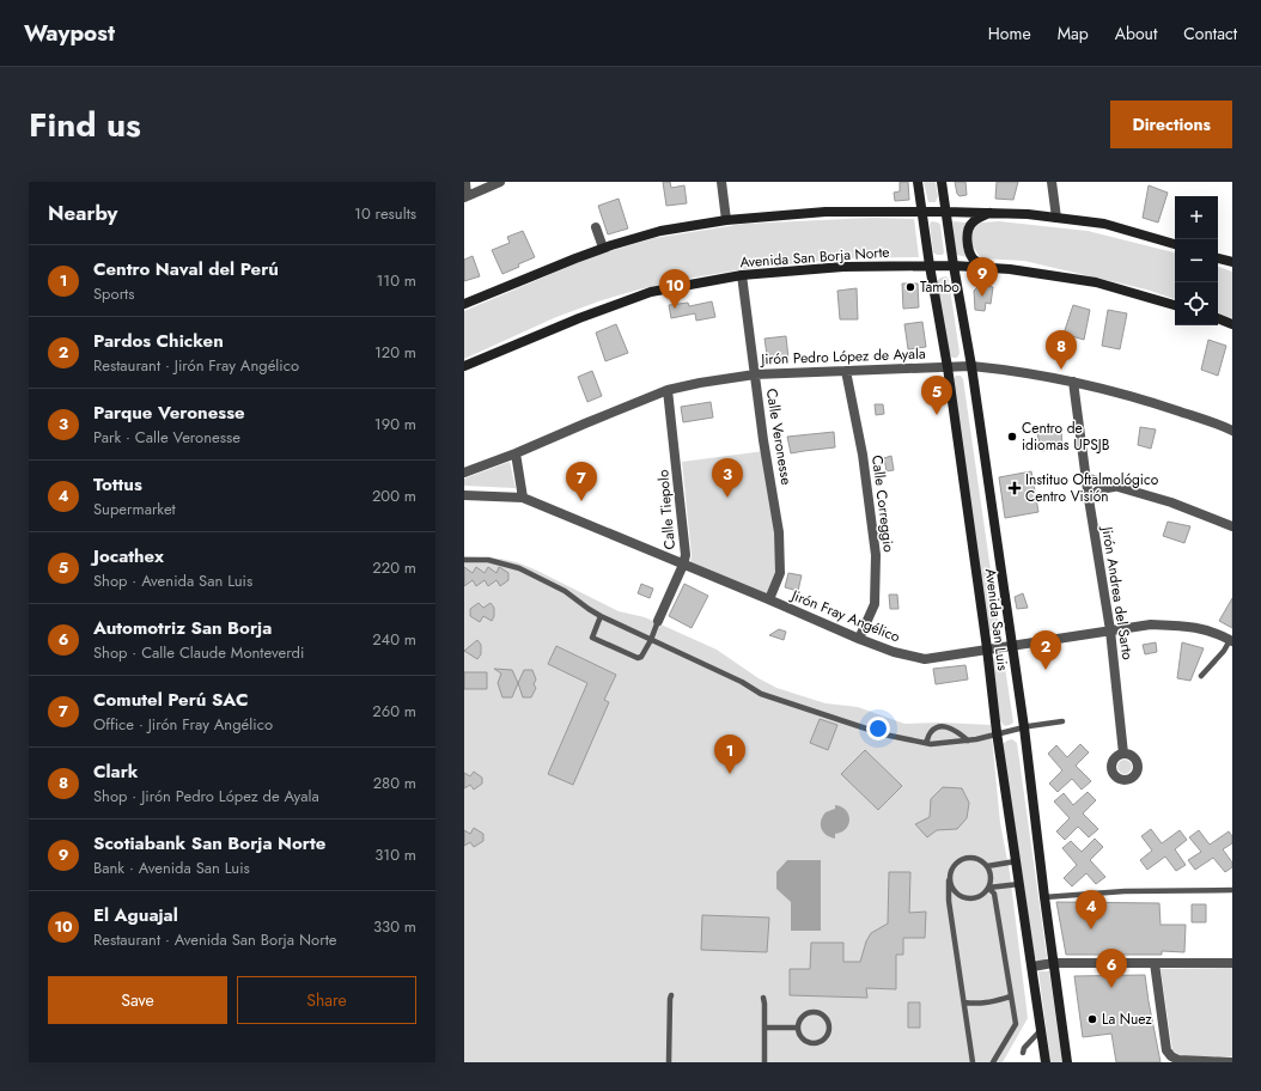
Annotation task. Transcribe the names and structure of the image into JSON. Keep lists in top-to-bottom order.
{
  "streets": {
    "main road": ["Avenida San Borja Norte", "Avenida San Luis"],
    "street": [
      "Jirón Pedro López de Ayala",
      "Calle Veronesse",
      "Calle Correggio",
      "Calle Tiepolo",
      "Jirón Andrea del Sarto",
      "Jirón Fray Angélico"
    ]
  },
  "crossings": [
    ["Avenida San Borja Norte", "Calle Veronesse"],
    ["Avenida San Borja Norte", "Avenida San Luis"],
    ["Jirón Pedro López de Ayala", "Calle Veronesse"],
    ["Jirón Pedro López de Ayala", "Calle Correggio"],
    ["Jirón Pedro López de Ayala", "Calle Tiepolo"],
    ["Jirón Pedro López de Ayala", "Jirón Andrea del Sarto"],
    ["Jirón Pedro López de Ayala", "Avenida San Luis"],
    ["Calle Veronesse", "Jirón Fray Angélico"],
    ["Calle Correggio", "Jirón Fray Angélico"],
    ["Calle Tiepolo", "Jirón Fray Angélico"],
    ["Jirón Andrea del Sarto", "Jirón Fray Angélico"],
    ["Jirón Fray Angélico", "Avenida San Luis"]
  ],
  "places": {
    "other": ["Tambo", "Centro de idiomas UPSJB", "La Nuez"],
    "health": ["Instituo Oftalmológico Centro Visión"]
  },
  "page": {
    "header": "Waypost",
    "nav": [
      "Home",
      "Map",
      "About",
      "Contact"
    ],
    "title": "Find us",
    "buttons": [
      "Directions",
      ["Save", "Share"]
    ],
    "heading": ["Nearby", "10 results"],
    "map_buttons": ["+", "−"],
    "list": [
      {
        "mark": "1",
        "name": "Centro Naval del Perú",
        "note": "Sports",
        "value": "110 m"
      },
      {
        "mark": "2",
        "name": "Pardos Chicken",
        "note": "Restaurant · Jirón Fray Angélico",
        "value": "120 m"
      },
      {
        "mark": "3",
        "name": "Parque Veronesse",
        "note": "Park · Calle Veronesse",
        "value": "190 m"
      },
      {
        "mark": "4",
        "name": "Tottus",
        "note": "Supermarket",
        "value": "200 m"
      },
      {
        "mark": "5",
        "name": "Jocathex",
        "note": "Shop · Avenida San Luis",
        "value": "220 m"
      },
      {
        "mark": "6",
        "name": "Automotriz San Borja",
        "note": "Shop · Calle Claude Monteverdi",
        "value": "240 m"
      },
      {
        "mark": "7",
        "name": "Comutel Perú SAC",
        "note": "Office · Jirón Fray Angélico",
        "value": "260 m"
      },
      {
        "mark": "8",
        "name": "Clark",
        "note": "Shop · Jirón Pedro López de Ayala",
        "value": "280 m"
      },
      {
        "mark": "9",
        "name": "Scotiabank San Borja Norte",
        "note": "Bank · Avenida San Luis",
        "value": "310 m"
      },
      {
        "mark": "10",
        "name": "El Aguajal",
        "note": "Restaurant · Avenida San Borja Norte",
        "value": "330 m"
      }
    ],
    "pins": [
      "9",
      "10",
      "8",
      "5",
      "3",
      "7",
      "2",
      "1",
      "4",
      "6"
    ]
  }
}
